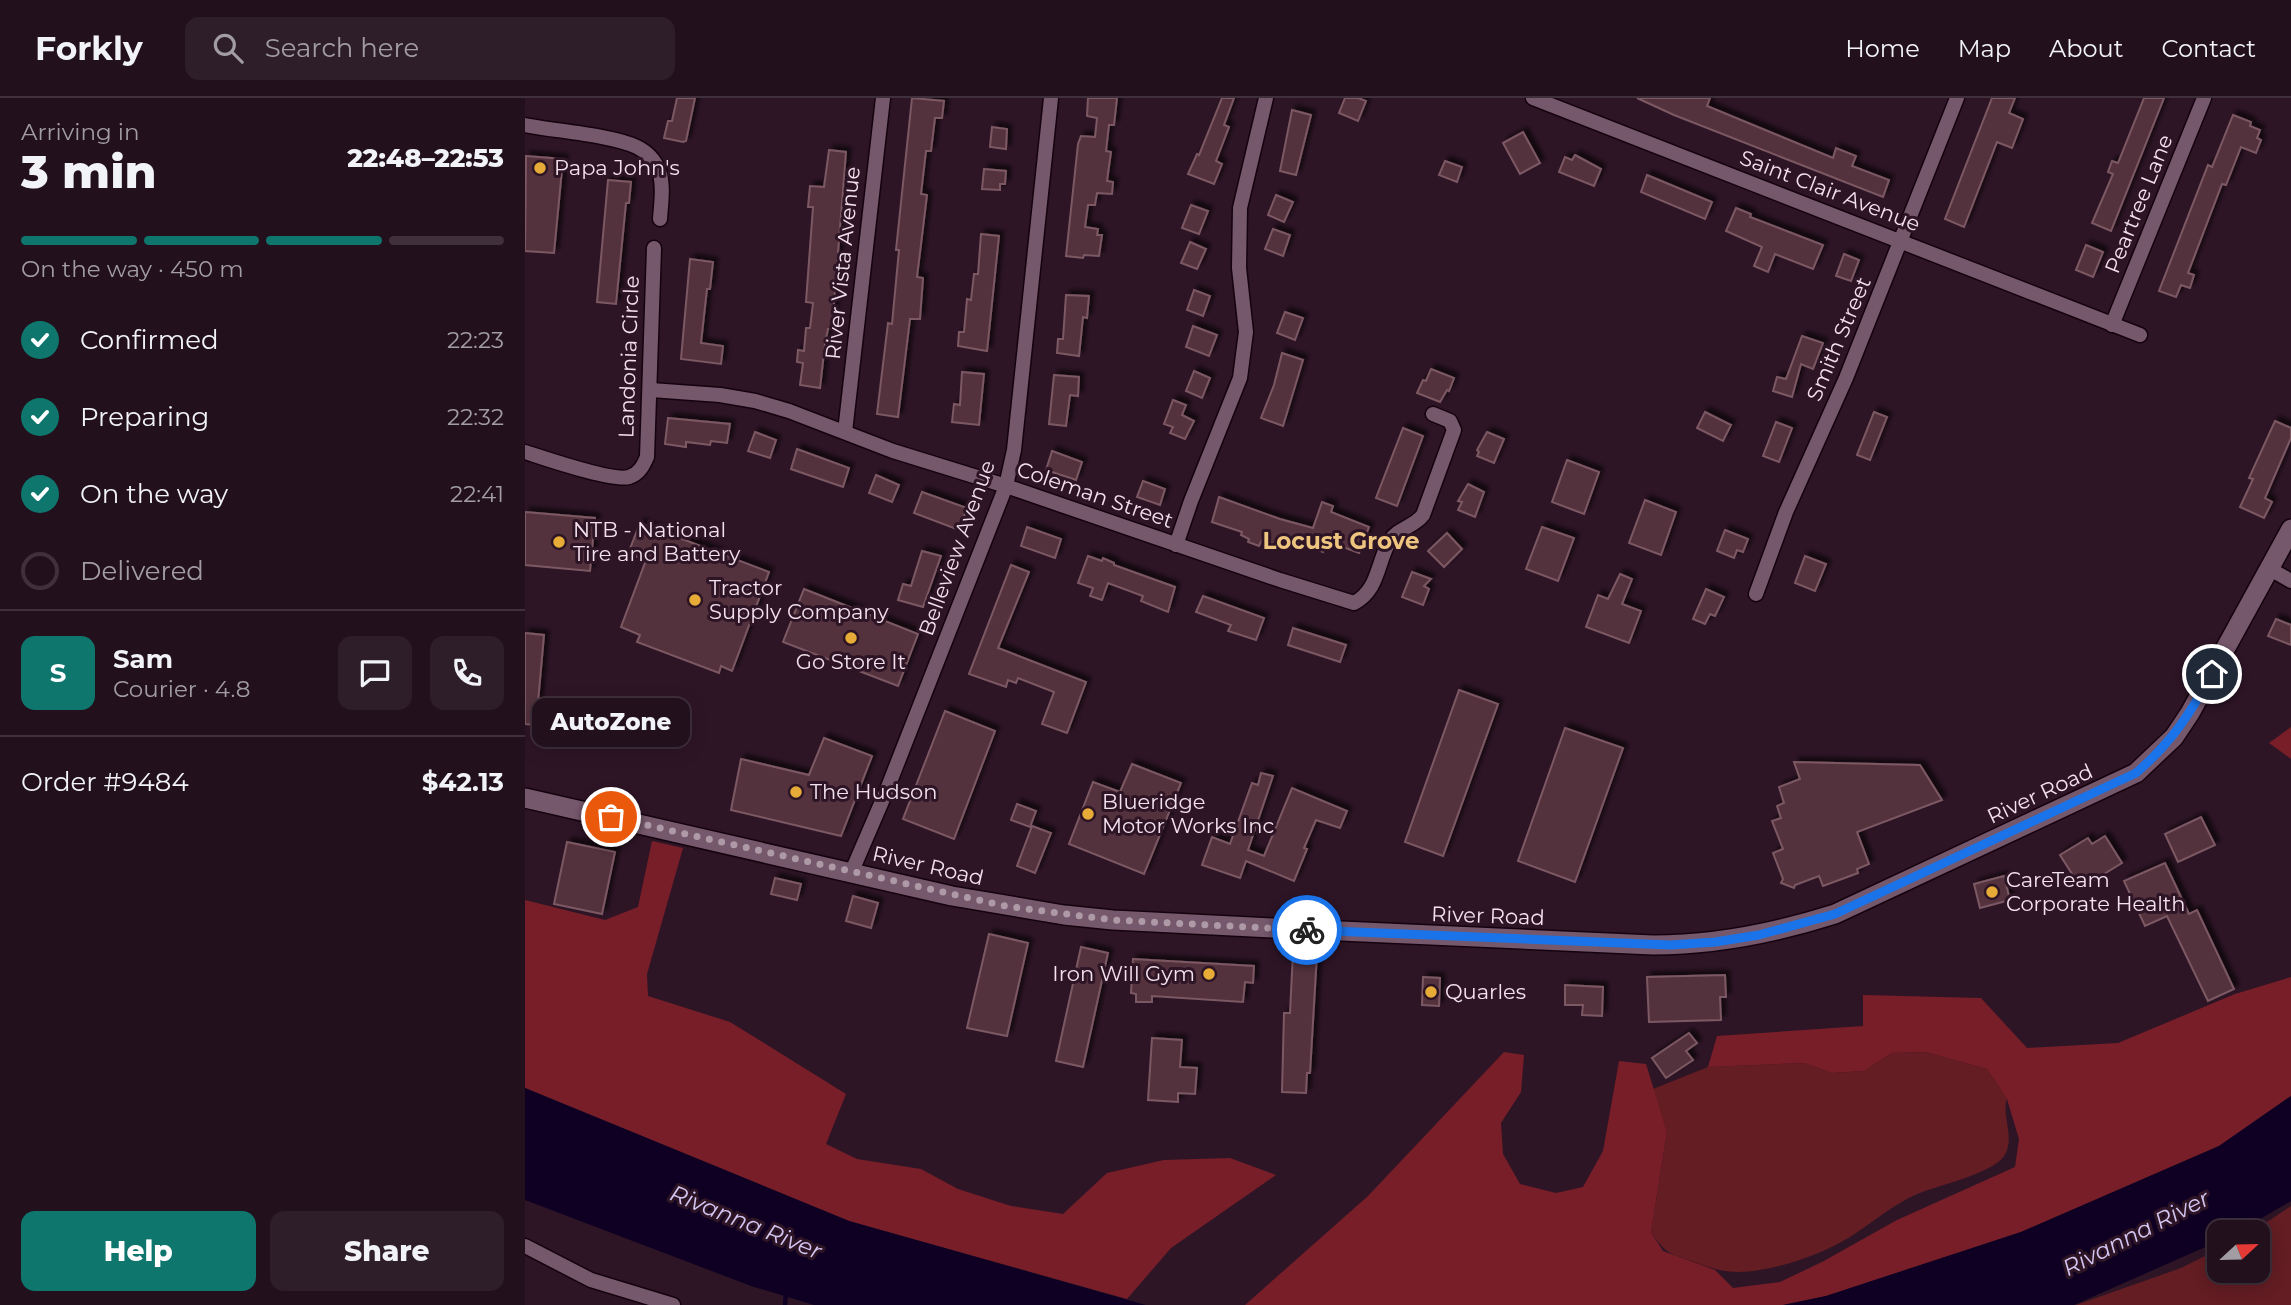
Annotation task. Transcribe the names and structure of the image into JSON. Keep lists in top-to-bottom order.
{
  "streets": {
    "street": [
      "Saint Clair Avenue",
      "Peartree Lane",
      "River Vista Avenue",
      "Smith Street",
      "Landonia Circle",
      "Coleman Street",
      "Belleview Avenue",
      "River Road"
    ]
  },
  "crossings": [
    ["Saint Clair Avenue", "Peartree Lane"],
    ["Saint Clair Avenue", "Smith Street"],
    ["River Vista Avenue", "Coleman Street"],
    ["Landonia Circle", "Coleman Street"],
    ["Coleman Street", "Belleview Avenue"],
    ["Belleview Avenue", "River Road"]
  ],
  "districts": ["Locust Grove"],
  "water": ["Rivanna River"],
  "places": [
    "Papa John's",
    "NTB - National Tire and Battery",
    "Tractor Supply Company",
    "Go Store It",
    "The Hudson",
    "Blueridge Motor Works Inc",
    "AutoZone",
    "CareTeam Corporate Health",
    "Iron Will Gym",
    "Quarles"
  ],
  "north": "right",
  "page": {
    "header": "Forkly",
    "search": "Search here",
    "nav": [
      "Home",
      "Map",
      "About",
      "Contact"
    ],
    "heading": ["3 min", "Arriving in", "22:48–22:53"],
    "panel": [
      "Sam",
      "Courier · 4.8",
      "Order #9484",
      "$42.13"
    ],
    "bar": "On the way · 450 m",
    "list": [
      ["Confirmed", "22:23"],
      ["Preparing", "22:32"],
      ["On the way", "22:41"],
      "Delivered"
    ],
    "round": "S",
    "bubble": "AutoZone",
    "buttons": ["Help", "Share"]
  }
}
